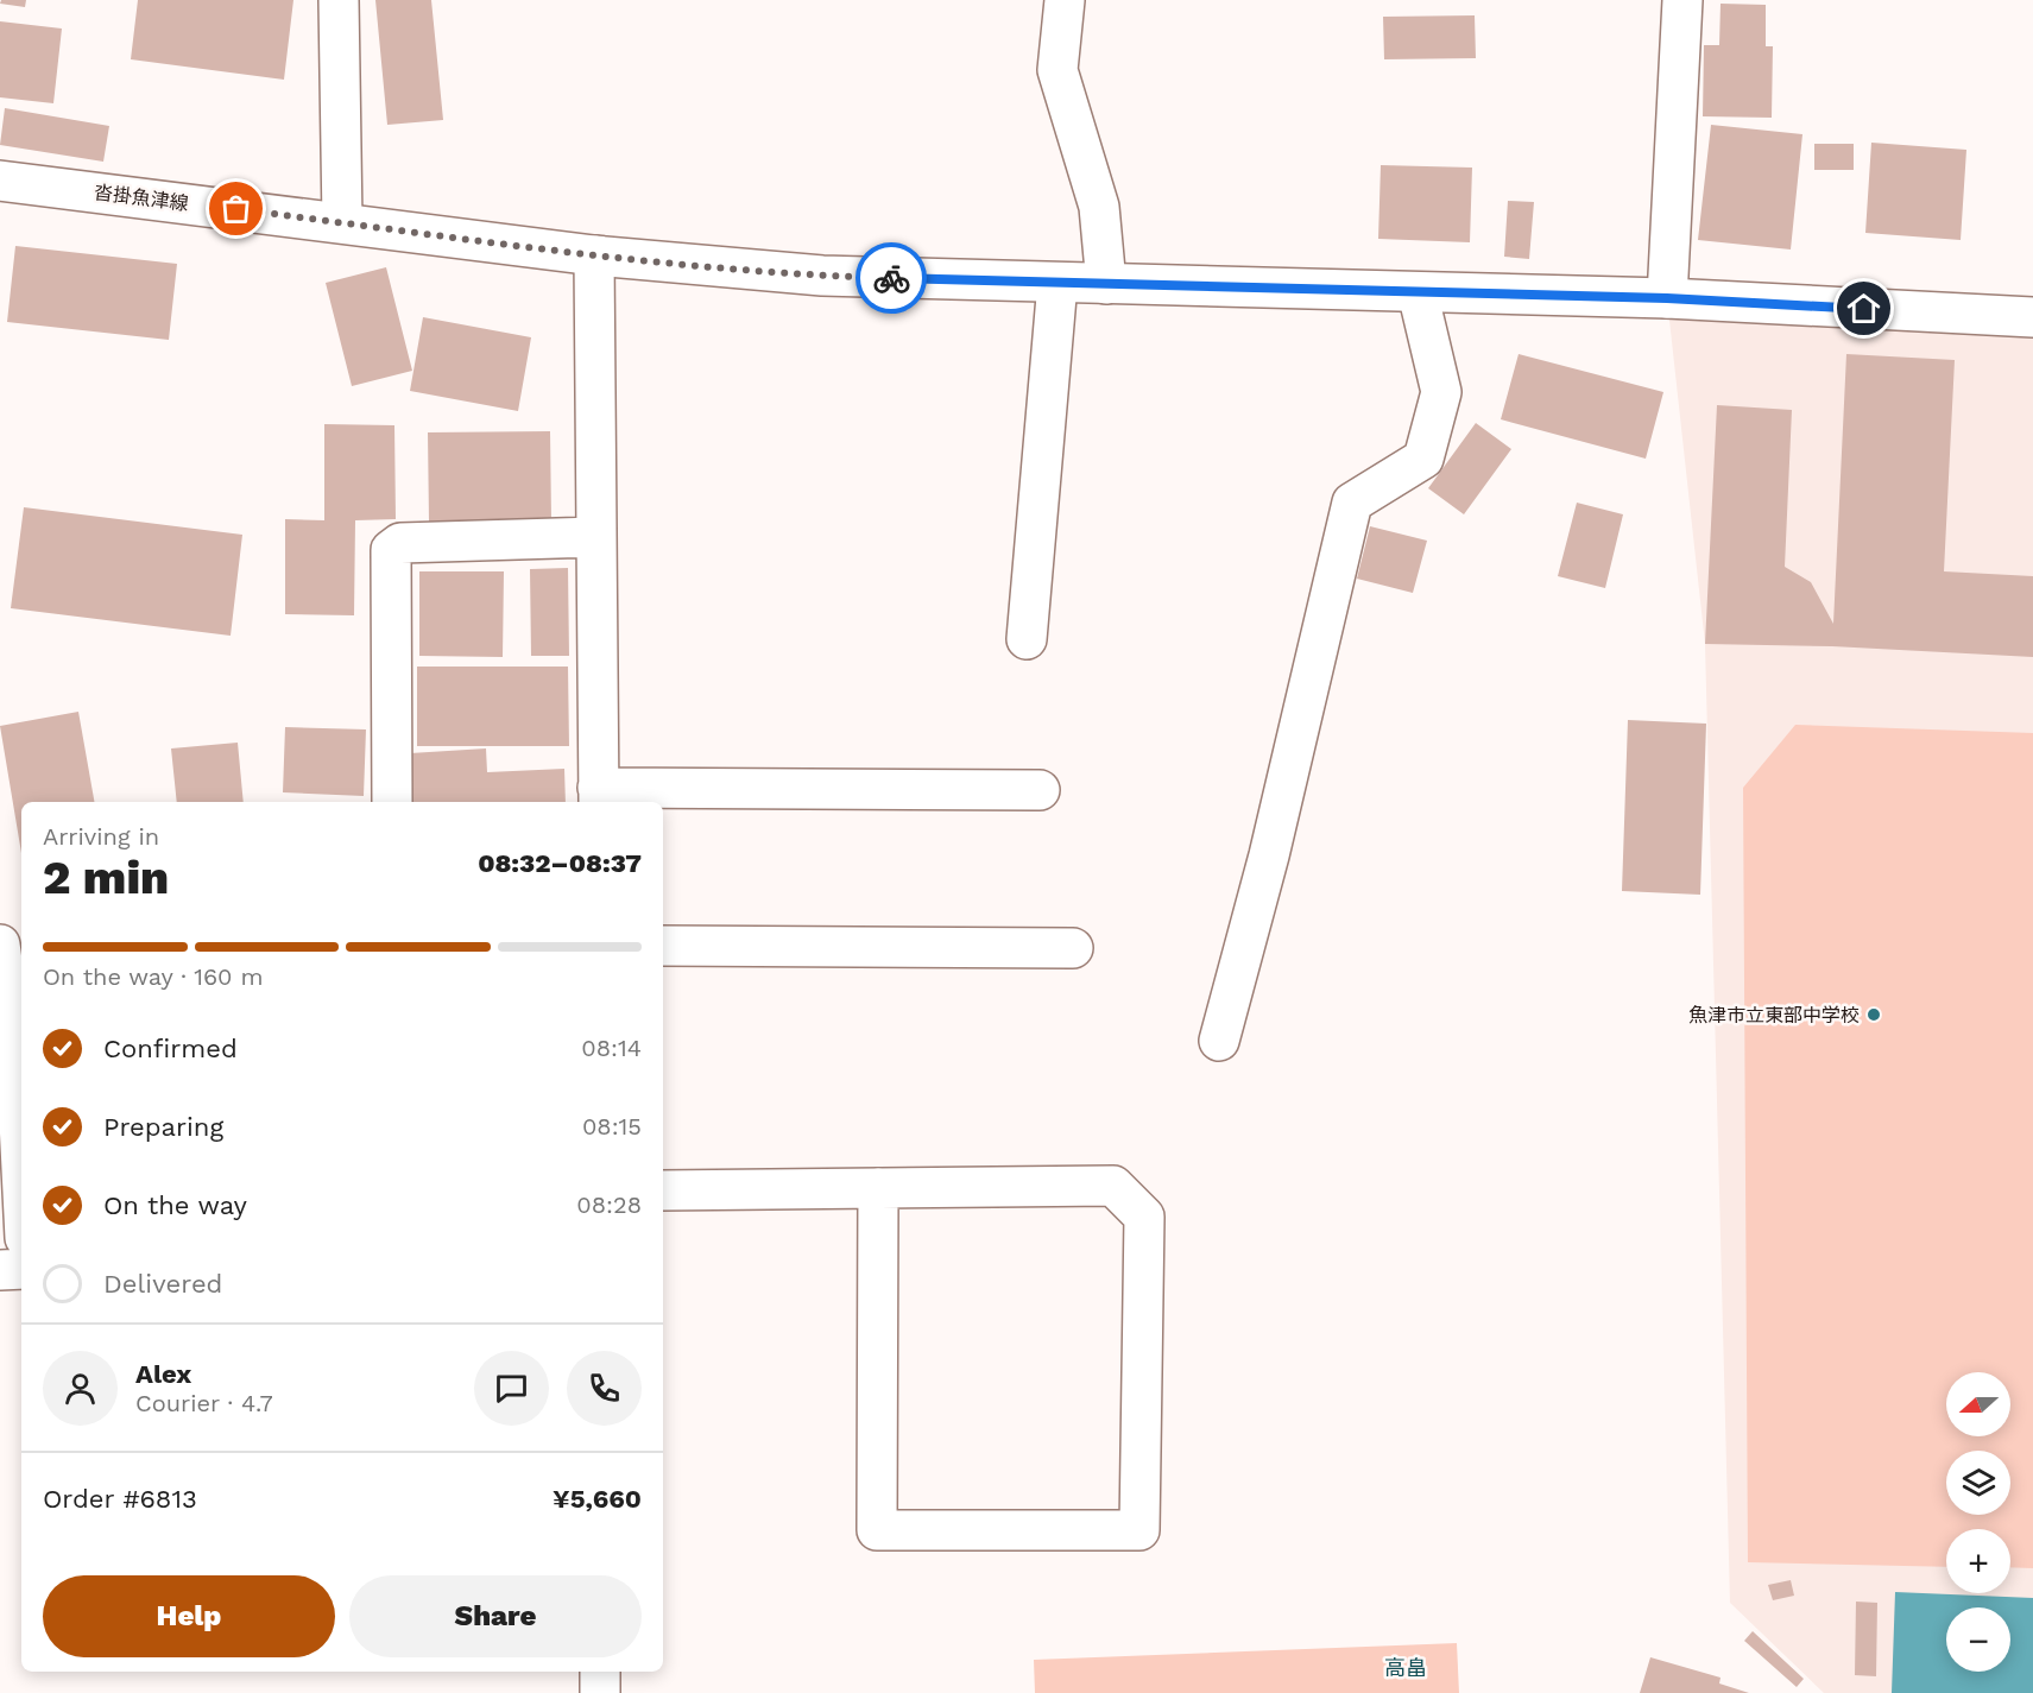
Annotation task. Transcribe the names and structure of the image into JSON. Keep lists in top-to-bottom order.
{
  "streets": {
    "street": ["沓掛魚津線"]
  },
  "districts": ["高畠"],
  "places": ["魚津市立東部中学校"],
  "north": "left",
  "page": {
    "heading": ["2 min", "Arriving in", "08:32–08:37"],
    "panel": [
      "Alex",
      "Courier · 4.7",
      "Order #6813",
      "¥5,660"
    ],
    "bar": "On the way · 160 m",
    "list": [
      ["Confirmed", "08:14"],
      ["Preparing", "08:15"],
      ["On the way", "08:28"],
      "Delivered"
    ],
    "map_buttons": ["+", "−"],
    "buttons": ["Help", "Share"]
  }
}
